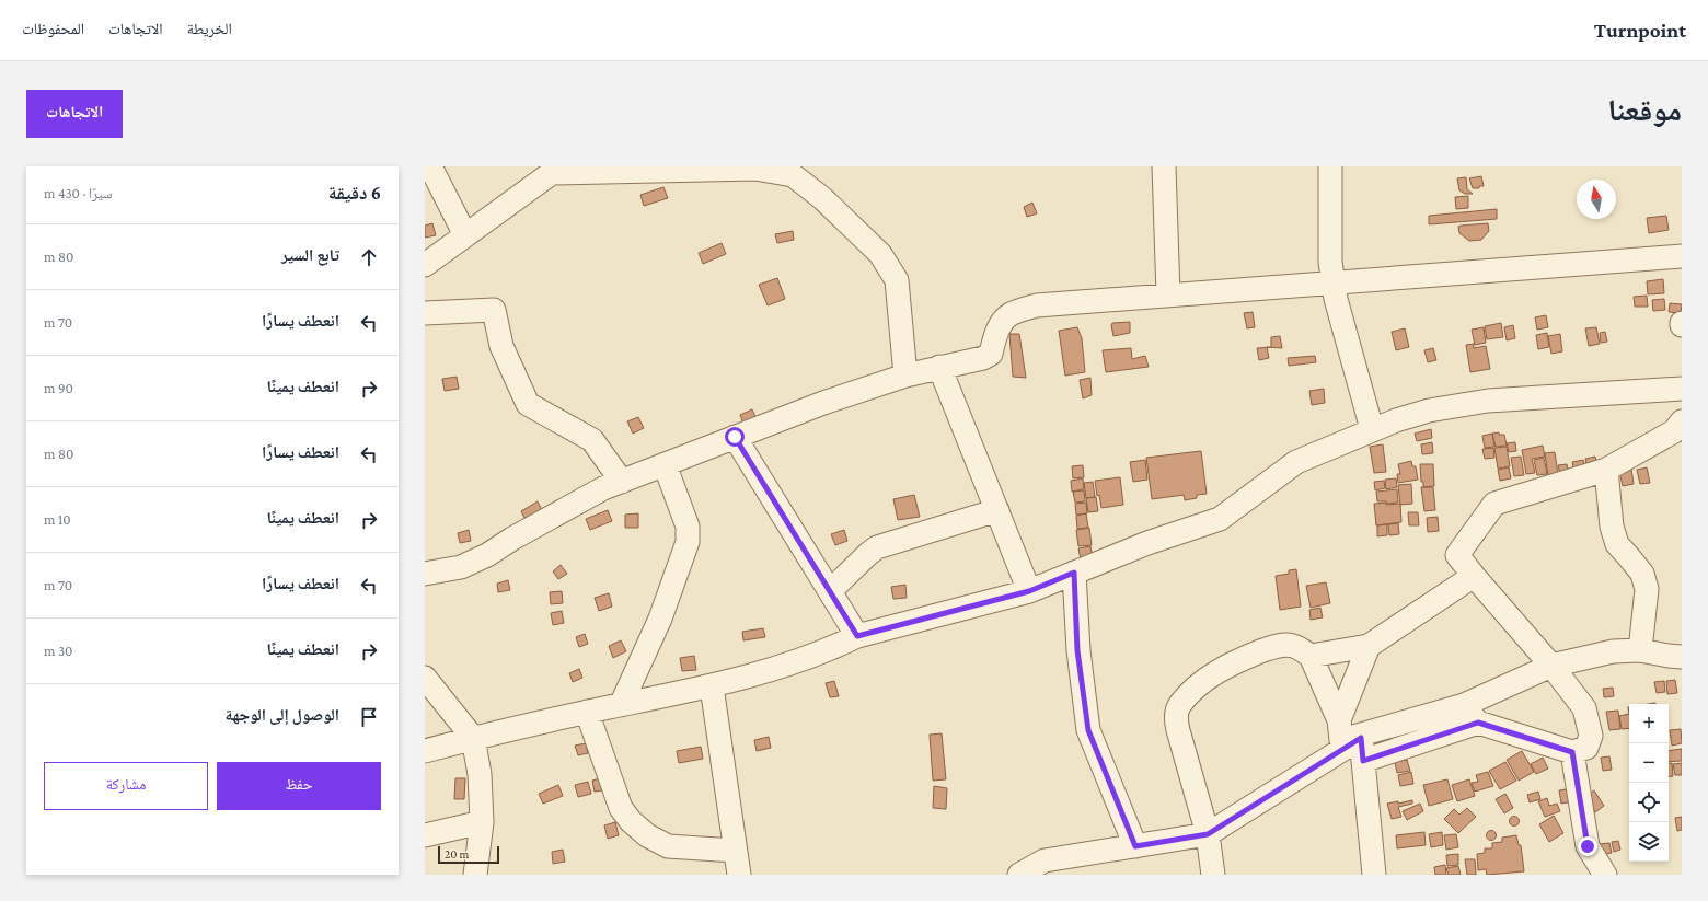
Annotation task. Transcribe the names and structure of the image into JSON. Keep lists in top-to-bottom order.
{
  "scale_bar": "20 m",
  "north": "top",
  "page": {
    "header": "Turnpoint",
    "nav": ["الخريطة", "الاتجاهات", "المحفوظات"],
    "title": "موقعنا",
    "buttons": [
      "الاتجاهات",
      ["حفظ", "مشاركة"]
    ],
    "heading": ["6 دقيقة", "سيرًا · 430 m"],
    "list": [
      ["تابع السير", "80 m"],
      ["انعطف يسارًا", "70 m"],
      ["انعطف يمينًا", "90 m"],
      ["انعطف يسارًا", "80 m"],
      ["انعطف يمينًا", "10 m"],
      ["انعطف يسارًا", "70 m"],
      ["انعطف يمينًا", "30 m"],
      "الوصول إلى الوجهة"
    ],
    "map_buttons": ["+", "−"],
    "scale": "20 m"
  }
}
